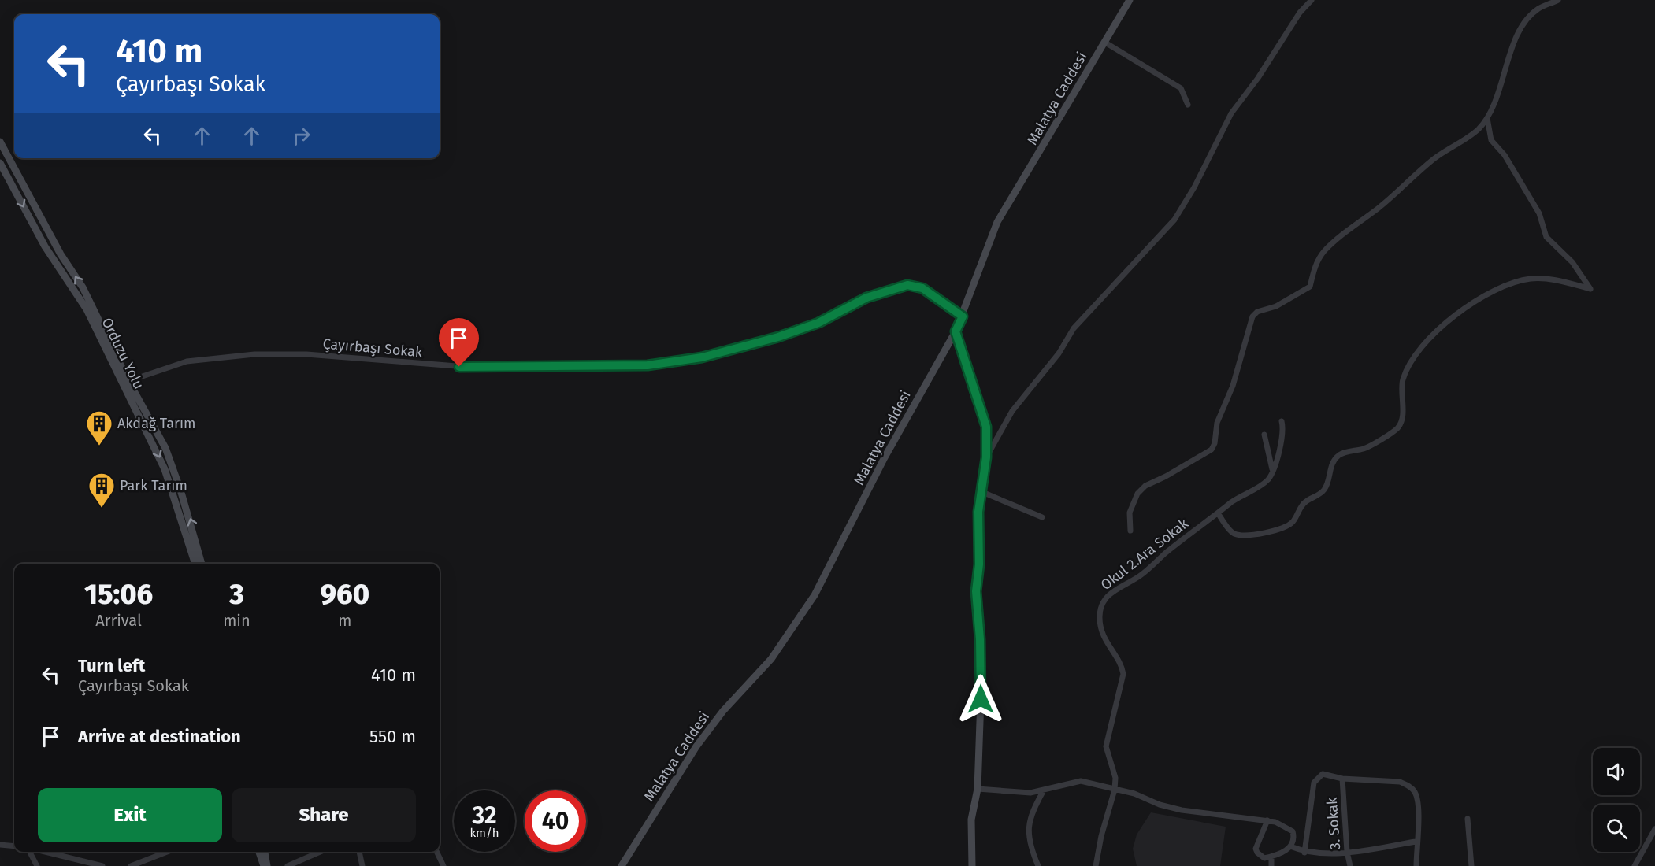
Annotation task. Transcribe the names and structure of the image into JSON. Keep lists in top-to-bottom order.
{
  "streets": {
    "street": [
      "Malatya Caddesi",
      "Çayırbaşı Sokak",
      "Orduzu Yolu",
      "Okul 2.Ara Sokak",
      "3. Sokak"
    ]
  },
  "crossings": [
    ["Malatya Caddesi", "Çayırbaşı Sokak"]
  ],
  "places": {
    "building": ["Akdağ Tarım", "Park Tarım"]
  },
  "page": {
    "turn": ["410 m", "Çayırbaşı Sokak"],
    "eta": [
      "15:06",
      "Arrival",
      "3",
      "min",
      "960",
      "m"
    ],
    "list": [
      {
        "name": "Turn left",
        "note": "Çayırbaşı Sokak",
        "value": "410 m"
      },
      {
        "name": "Arrive at destination",
        "value": "550 m"
      }
    ],
    "buttons": ["Exit", "Share"],
    "speed": "32 km/h",
    "limit": "40"
  }
}
